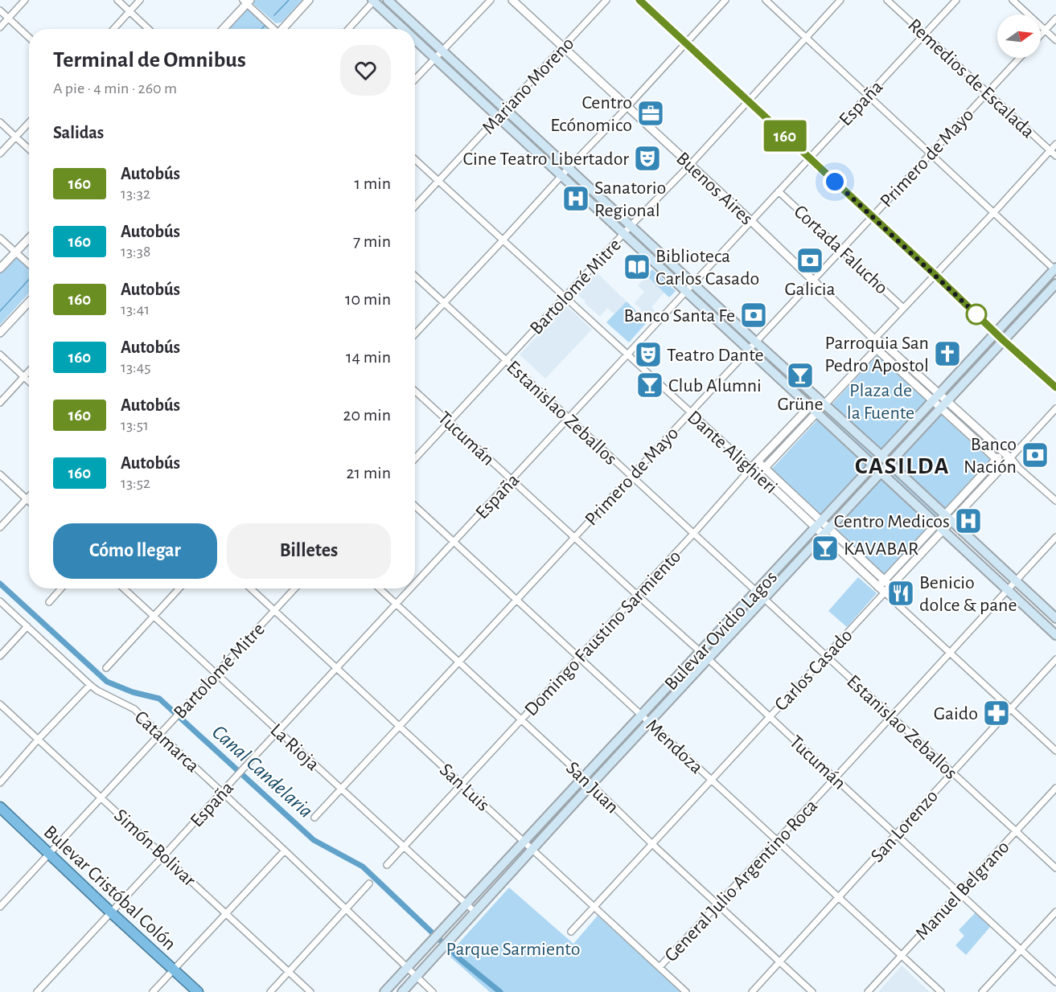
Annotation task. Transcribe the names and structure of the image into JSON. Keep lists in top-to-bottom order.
{
  "streets": {
    "highway": ["Bulevar Cristóbal Colón"],
    "main road": ["Bulevar Ovidio Lagos"],
    "street": [
      "Remedios de Escalada",
      "Mariano Moreno",
      "España",
      "Primero de Mayo",
      "Buenos Aires",
      "Cortada Falucho",
      "Bartolomé Mitre",
      "Estanislao Zeballos",
      "Tucumán",
      "Dante Alighieri",
      "Domingo Faustino Sarmiento",
      "Carlos Casado",
      "Catamarca",
      "Mendoza",
      "La Rioja",
      "San Luis",
      "San Juan",
      "San Lorenzo",
      "Simón Bolivar",
      "General Julio Argentino Roca",
      "Manuel Belgrano"
    ]
  },
  "crossings": [
    ["Remedios de Escalada", "España"],
    ["Remedios de Escalada", "Primero de Mayo"],
    ["Mariano Moreno", "Buenos Aires"],
    ["Mariano Moreno", "Dante Alighieri"],
    ["España", "Buenos Aires"],
    ["España", "Cortada Falucho"],
    ["España", "Estanislao Zeballos"],
    ["España", "Tucumán"],
    ["España", "Dante Alighieri"],
    ["España", "Catamarca"],
    ["España", "Mendoza"],
    ["España", "La Rioja"],
    ["España", "San Luis"],
    ["España", "San Juan"],
    ["España", "Simón Bolivar"],
    ["España", "Bulevar Cristóbal Colón"],
    ["Primero de Mayo", "Buenos Aires"],
    ["Primero de Mayo", "Cortada Falucho"],
    ["Primero de Mayo", "Estanislao Zeballos"],
    ["Primero de Mayo", "Tucumán"],
    ["Primero de Mayo", "Dante Alighieri"],
    ["Primero de Mayo", "Mendoza"],
    ["Primero de Mayo", "La Rioja"],
    ["Primero de Mayo", "San Luis"],
    ["Primero de Mayo", "San Juan"],
    ["Buenos Aires", "Bartolomé Mitre"],
    ["Buenos Aires", "Bulevar Ovidio Lagos"],
    ["Buenos Aires", "Domingo Faustino Sarmiento"],
    ["Buenos Aires", "Carlos Casado"],
    ["Bartolomé Mitre", "Estanislao Zeballos"],
    ["Bartolomé Mitre", "Tucumán"],
    ["Bartolomé Mitre", "Dante Alighieri"],
    ["Bartolomé Mitre", "Catamarca"],
    ["Bartolomé Mitre", "La Rioja"],
    ["Bartolomé Mitre", "San Luis"],
    ["Bartolomé Mitre", "Simón Bolivar"],
    ["Bartolomé Mitre", "Bulevar Cristóbal Colón"],
    ["Estanislao Zeballos", "Bulevar Ovidio Lagos"],
    ["Estanislao Zeballos", "Domingo Faustino Sarmiento"],
    ["Estanislao Zeballos", "Carlos Casado"],
    ["Estanislao Zeballos", "San Lorenzo"],
    ["Estanislao Zeballos", "General Julio Argentino Roca"],
    ["Estanislao Zeballos", "Manuel Belgrano"],
    ["Tucumán", "Bulevar Ovidio Lagos"],
    ["Tucumán", "Domingo Faustino Sarmiento"],
    ["Tucumán", "Carlos Casado"],
    ["Tucumán", "San Lorenzo"],
    ["Tucumán", "General Julio Argentino Roca"],
    ["Tucumán", "Manuel Belgrano"],
    ["Dante Alighieri", "Bulevar Ovidio Lagos"],
    ["Dante Alighieri", "Domingo Faustino Sarmiento"],
    ["Dante Alighieri", "Carlos Casado"],
    ["Dante Alighieri", "San Lorenzo"],
    ["Dante Alighieri", "General Julio Argentino Roca"],
    ["Bulevar Ovidio Lagos", "Catamarca"],
    ["Bulevar Ovidio Lagos", "Mendoza"],
    ["Bulevar Ovidio Lagos", "La Rioja"],
    ["Bulevar Ovidio Lagos", "San Luis"],
    ["Bulevar Ovidio Lagos", "San Juan"],
    ["Domingo Faustino Sarmiento", "Mendoza"],
    ["Domingo Faustino Sarmiento", "La Rioja"],
    ["Domingo Faustino Sarmiento", "San Luis"],
    ["Domingo Faustino Sarmiento", "San Juan"],
    ["Carlos Casado", "Mendoza"],
    ["Carlos Casado", "San Luis"],
    ["Carlos Casado", "San Juan"],
    ["Mendoza", "San Lorenzo"],
    ["Mendoza", "General Julio Argentino Roca"],
    ["Mendoza", "Manuel Belgrano"],
    ["San Luis", "General Julio Argentino Roca"],
    ["San Juan", "San Lorenzo"],
    ["San Juan", "General Julio Argentino Roca"]
  ],
  "districts": ["CASILDA"],
  "water": ["Canal Candelaria"],
  "parks": ["Plaza de la Fuente", "Parque Sarmiento"],
  "places": {
    "office": ["Centro Ecónomico"],
    "theatre": ["Cine Teatro Libertador", "Teatro Dante"],
    "hospital": ["Sanatorio Regional", "Centro Medicos"],
    "bank": ["Galicia", "Banco Santa Fe", "Banco Nación"],
    "library": ["Biblioteca Carlos Casado"],
    "church": ["Parroquia San Pedro Apostol"],
    "bar": ["Grüne", "Club Alumni", "KAVABAR"],
    "restaurant": ["Benicio dolce & pane"],
    "pharmacy": ["Gaido"]
  },
  "lines": ["bus line 160"],
  "north": "right",
  "page": {
    "on_map": "160",
    "heading": [
      ["Terminal de Omnibus", "A pie · 4 min · 260 m"],
      "Salidas"
    ],
    "list": [
      {
        "mark": "160",
        "name": "Autobús",
        "note": "13:32",
        "value": "1 min"
      },
      {
        "mark": "160",
        "name": "Autobús",
        "note": "13:38",
        "value": "7 min"
      },
      {
        "mark": "160",
        "name": "Autobús",
        "note": "13:41",
        "value": "10 min"
      },
      {
        "mark": "160",
        "name": "Autobús",
        "note": "13:45",
        "value": "14 min"
      },
      {
        "mark": "160",
        "name": "Autobús",
        "note": "13:51",
        "value": "20 min"
      },
      {
        "mark": "160",
        "name": "Autobús",
        "note": "13:52",
        "value": "21 min"
      }
    ],
    "buttons": ["Cómo llegar", "Billetes"]
  }
}
